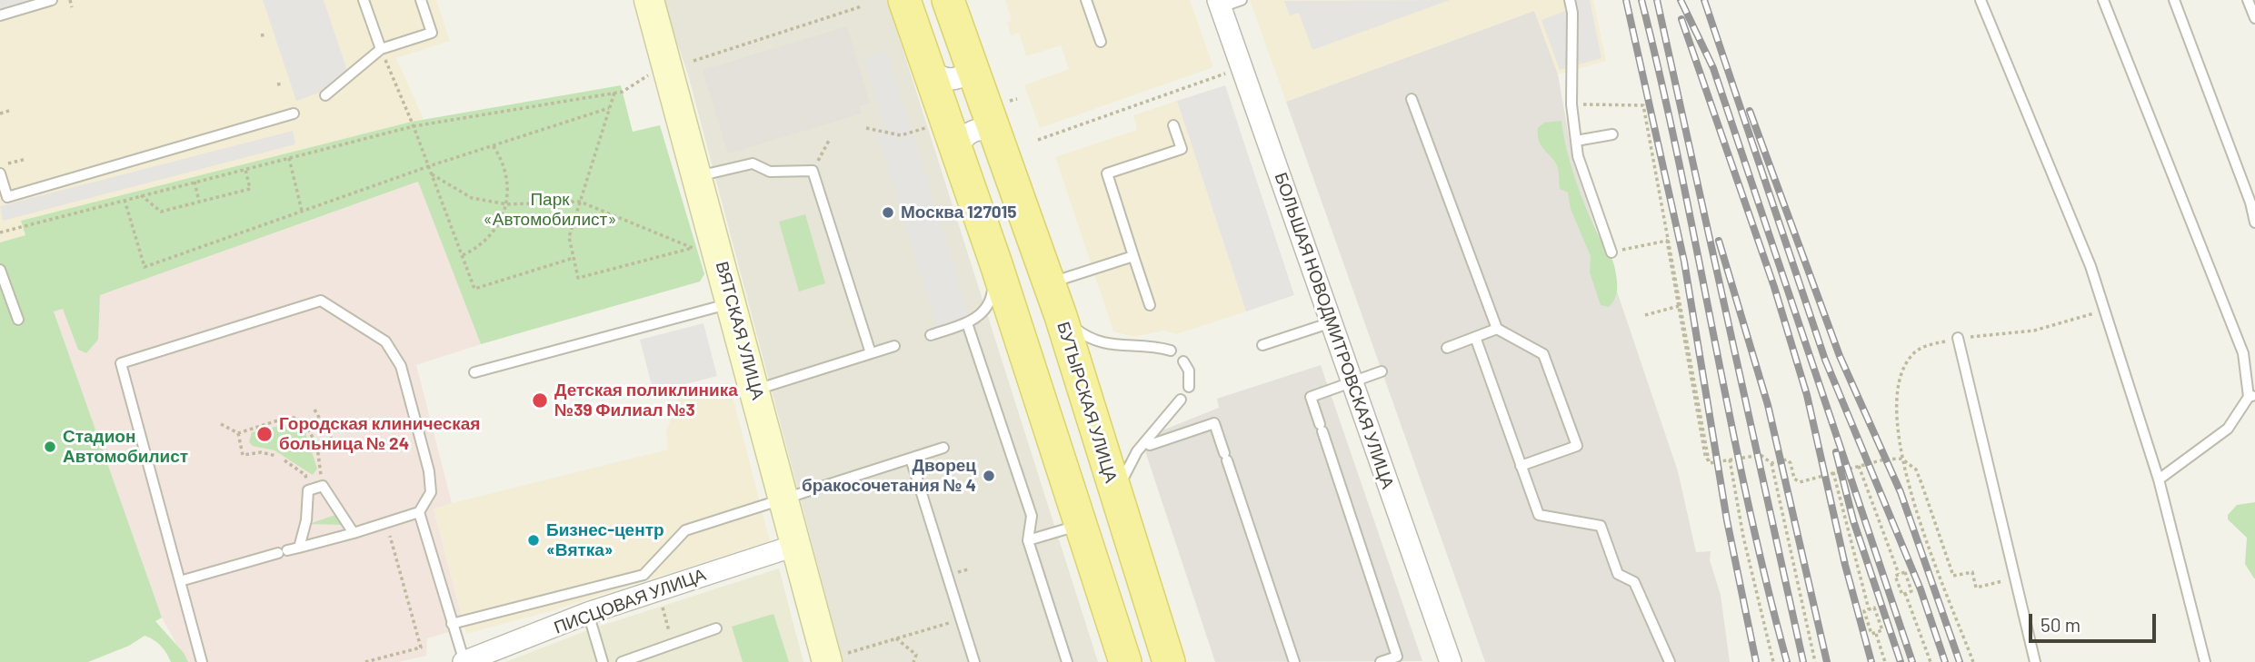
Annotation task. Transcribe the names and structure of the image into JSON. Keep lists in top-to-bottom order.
{
  "streets": {
    "main road": ["БУТЫРСКАЯ УЛИЦА"],
    "street": ["ВЯТСКАЯ УЛИЦА", "БОЛЬШАЯ НОВОДМИТРОВСКАЯ УЛИЦА", "ПИСЦОВАЯ УЛИЦА"]
  },
  "crossings": [
    ["ВЯТСКАЯ УЛИЦА", "ПИСЦОВАЯ УЛИЦА"]
  ],
  "parks": ["Парк «Автомобилист»"],
  "places": [
    "Москва 127015",
    "Детская поликлиника №39 Филиал №3",
    "Городская клиническая больница № 24",
    "Стадион Автомобилист",
    "Дворец бракосочетания № 4",
    "Бизнес-центр «Вятка»"
  ],
  "scale_bar": "50 m"
}
